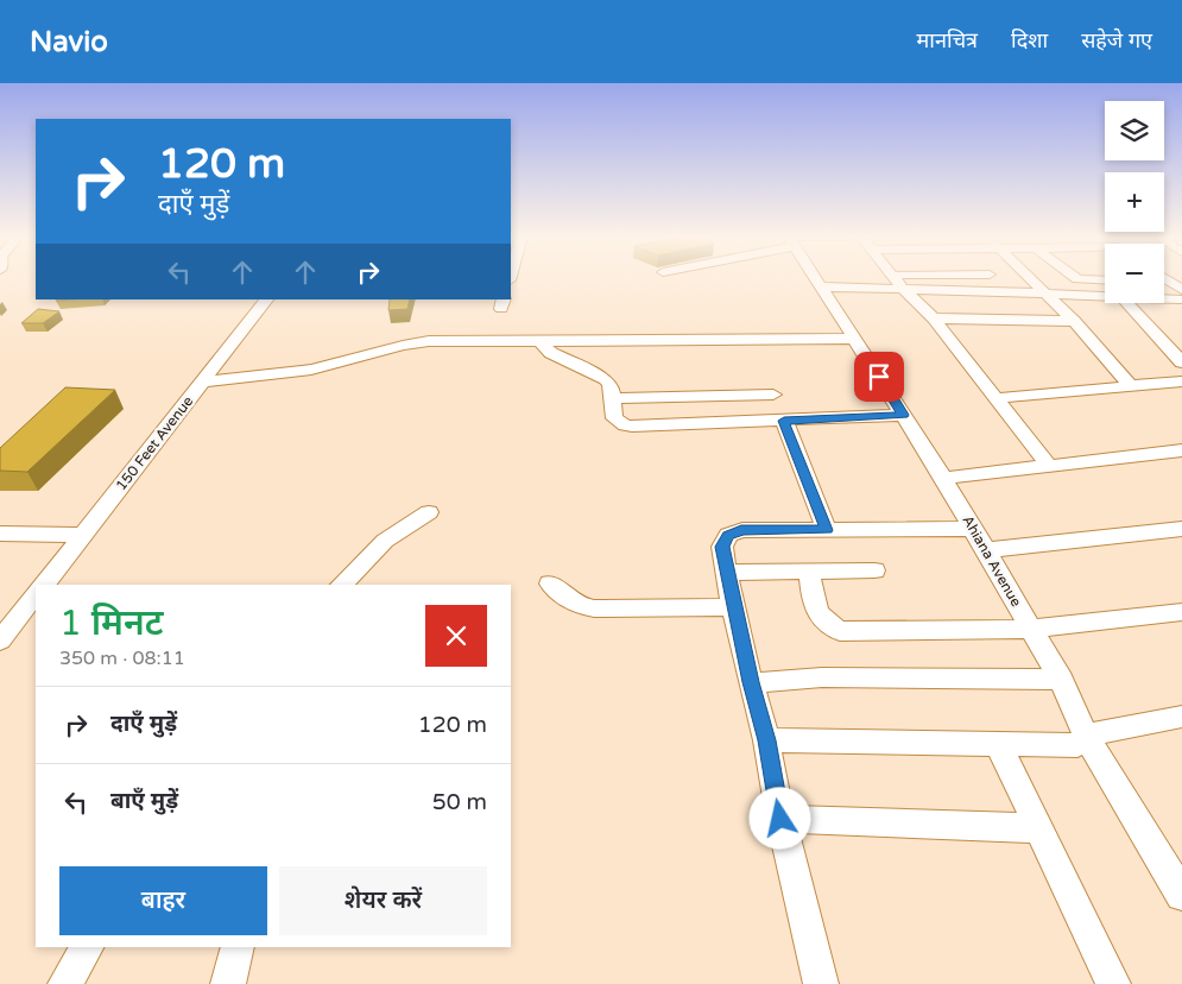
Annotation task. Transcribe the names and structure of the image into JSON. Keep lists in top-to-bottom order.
{
  "streets": {
    "street": ["150 Feet Avenue", "Ahiana Avenue"]
  },
  "page": {
    "header": "Navio",
    "nav": ["मानचित्र", "दिशा", "सहेजे गए"],
    "map_buttons": ["+", "−"],
    "turn": ["120 m", "दाएँ मुड़ें"],
    "heading": ["1 मिनट", "350 m · 08:11"],
    "list": [
      {
        "name": "दाएँ मुड़ें",
        "value": "120 m"
      },
      {
        "name": "बाएँ मुड़ें",
        "value": "50 m"
      }
    ],
    "buttons": ["बाहर", "शेयर करें"]
  }
}
